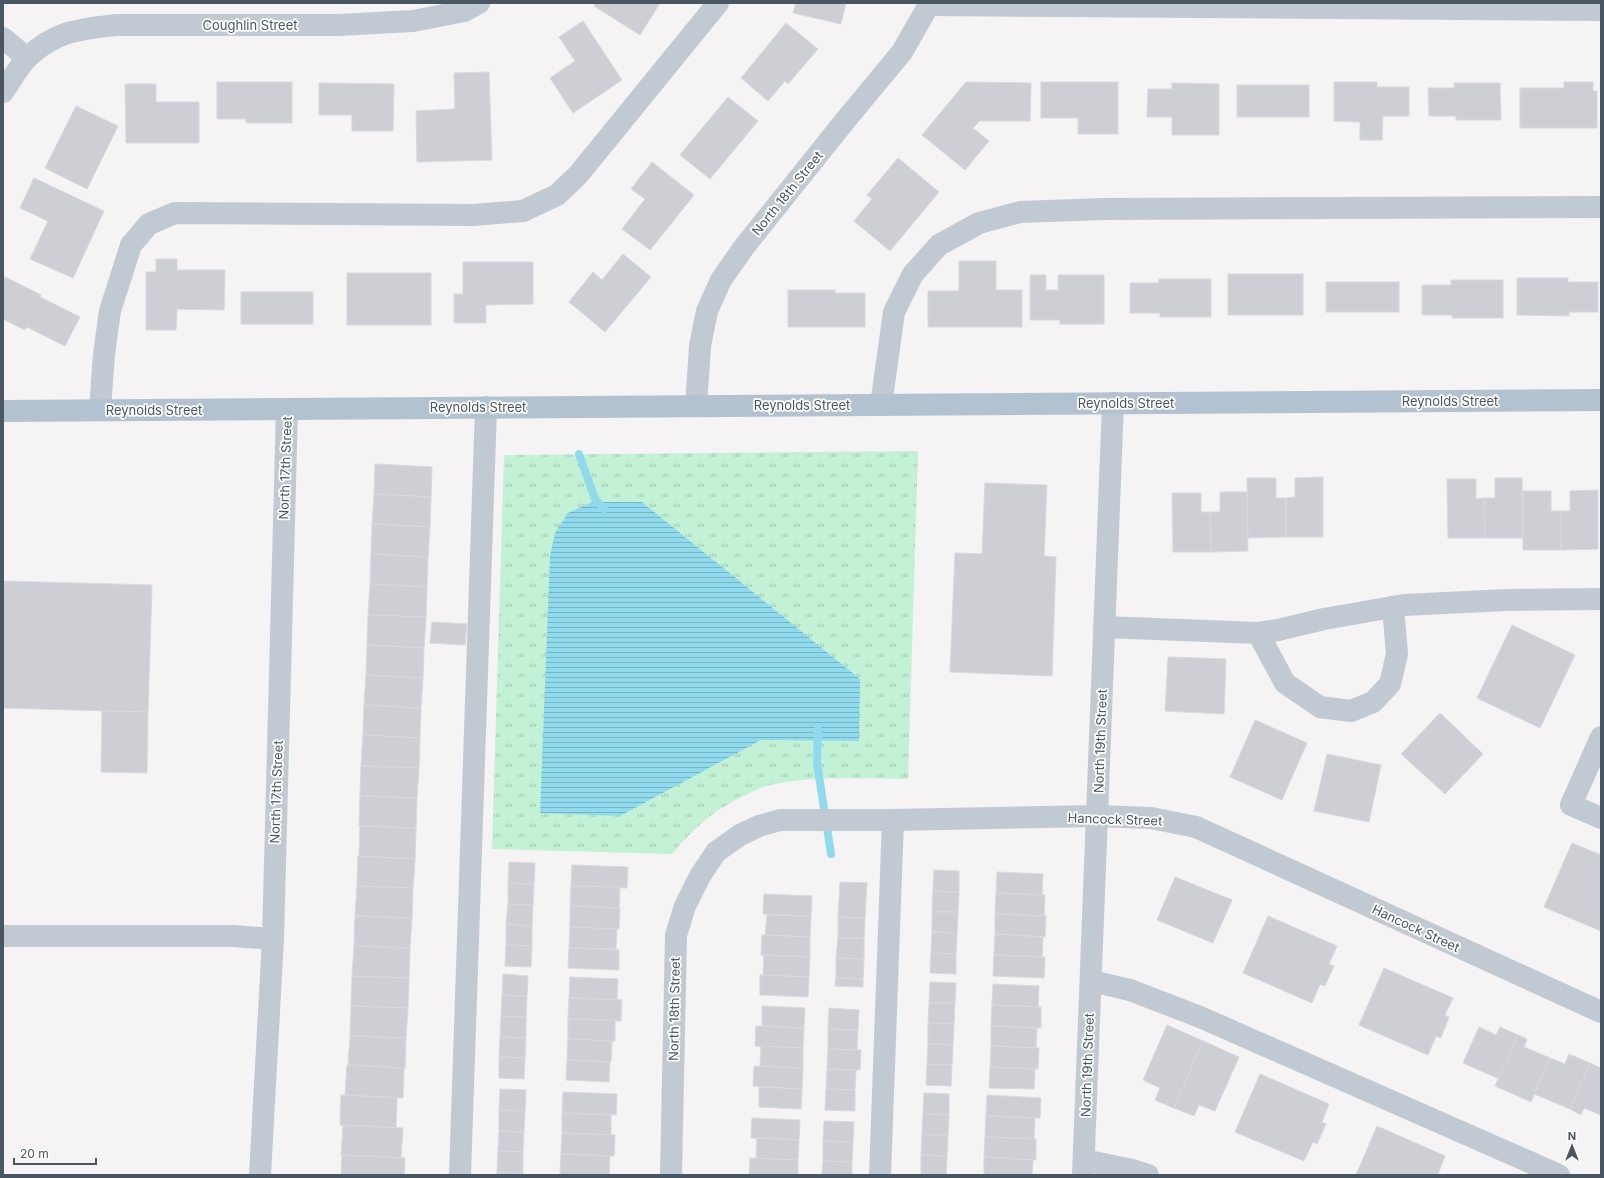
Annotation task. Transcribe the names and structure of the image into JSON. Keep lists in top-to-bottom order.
{
  "streets": {
    "main road": ["Reynolds Street"],
    "street": [
      "Coughlin Street",
      "North 18th Street",
      "North 17th Street",
      "North 19th Street",
      "Hancock Street"
    ]
  },
  "crossings": [
    ["North 18th Street", "Reynolds Street"],
    ["North 18th Street", "Hancock Street"],
    ["Reynolds Street", "North 17th Street"],
    ["Reynolds Street", "North 19th Street"],
    ["North 19th Street", "Hancock Street"]
  ],
  "scale_bar": "20 m",
  "north": "top"
}
